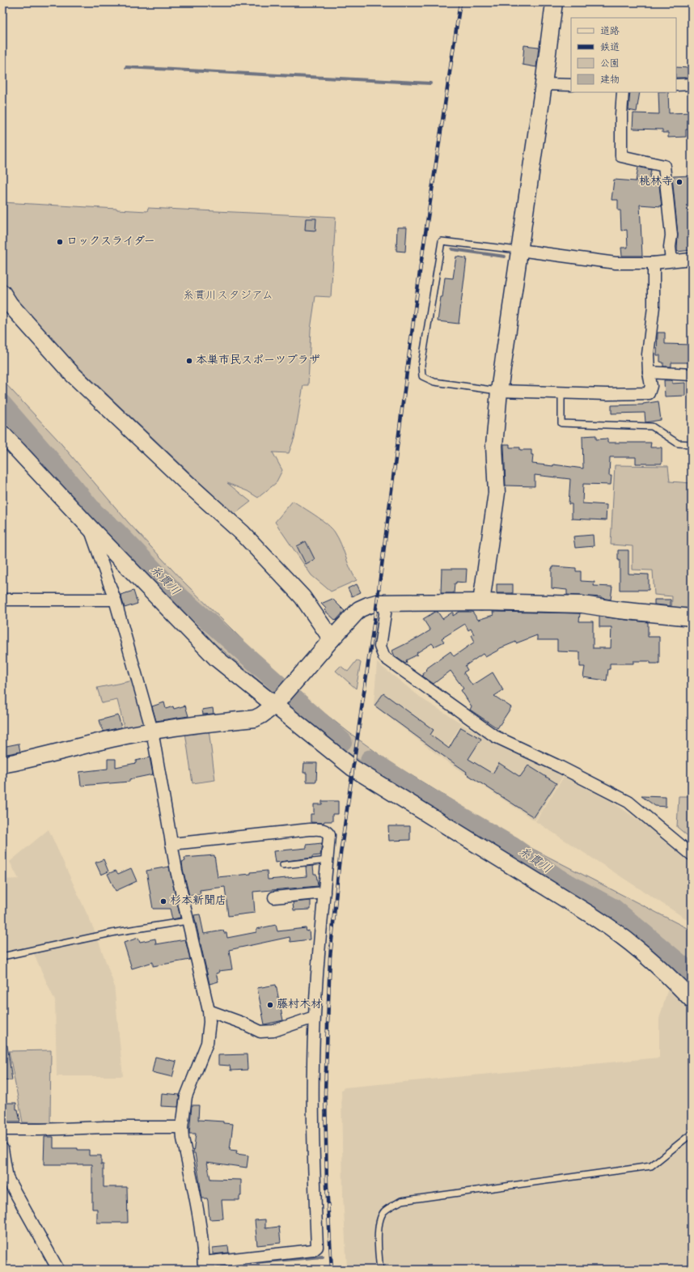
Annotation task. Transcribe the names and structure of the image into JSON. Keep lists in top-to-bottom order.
{
  "water": ["糸貫川"],
  "parks": ["糸貫川スタジアム"],
  "places": [
    "桃林寺",
    "ロックスライダー",
    "本巣市民スポーツプラザ",
    "杉本新聞店",
    "藤村木材"
  ],
  "legend": [
    "道路",
    "鉄道",
    "公園",
    "建物"
  ]
}
